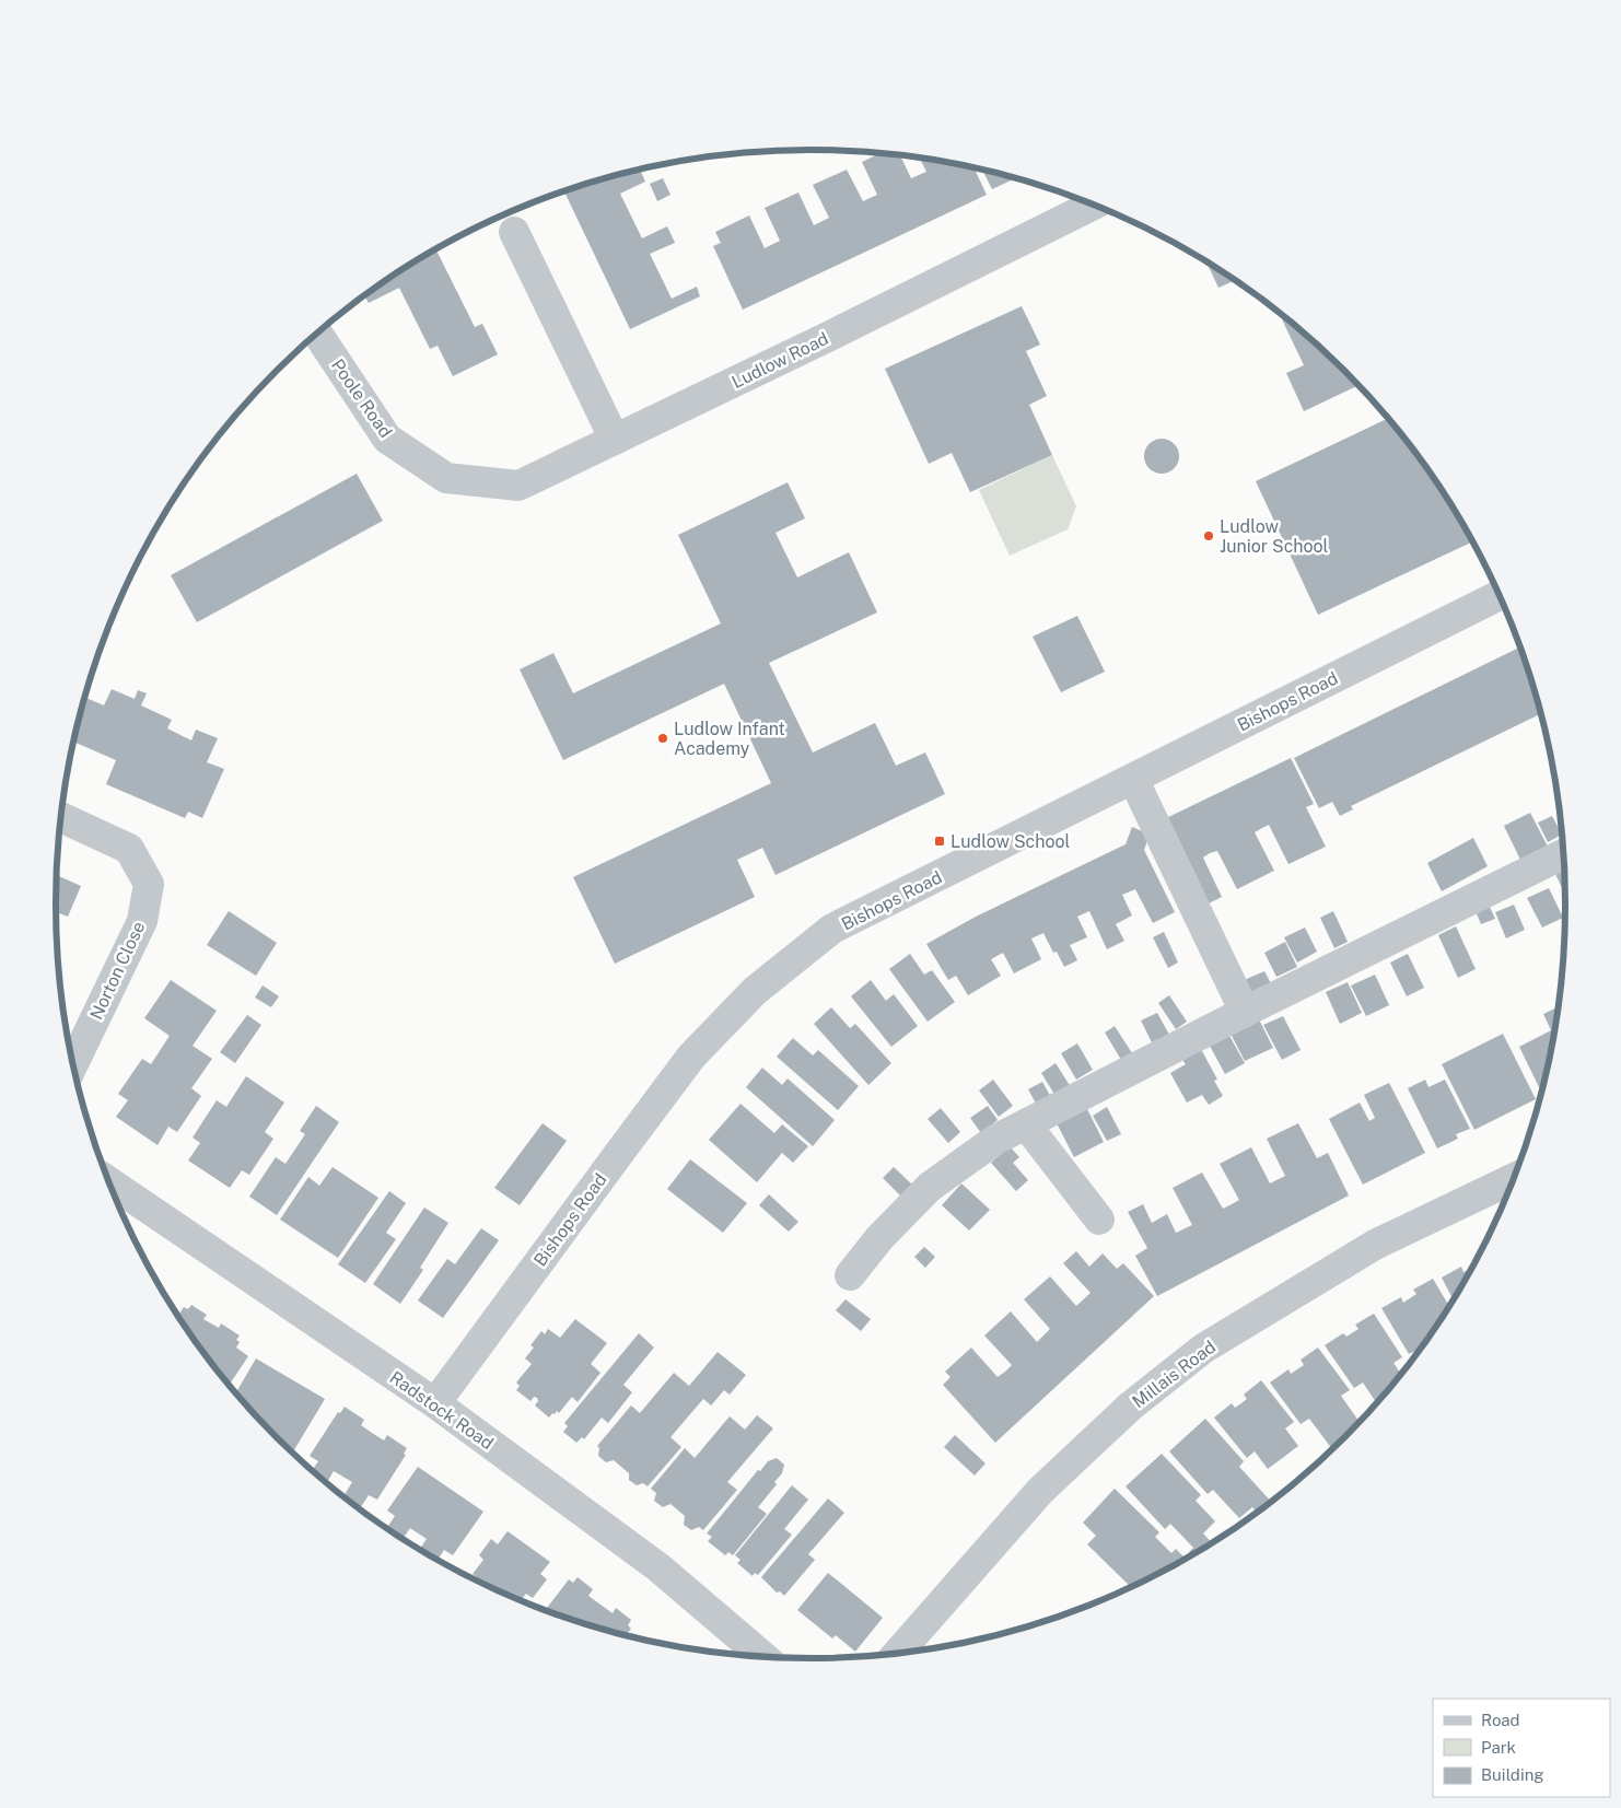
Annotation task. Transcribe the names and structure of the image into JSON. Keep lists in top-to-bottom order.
{
  "streets": {
    "street": [
      "Ludlow Road",
      "Poole Road",
      "Bishops Road",
      "Norton Close",
      "Millais Road",
      "Radstock Road"
    ]
  },
  "crossings": [
    ["Ludlow Road", "Poole Road"],
    ["Bishops Road", "Radstock Road"]
  ],
  "places": {
    "other": ["Ludlow Junior School", "Ludlow Infant Academy"],
    "transit": ["Ludlow School"]
  },
  "legend": ["Road", "Park", "Building"]
}
